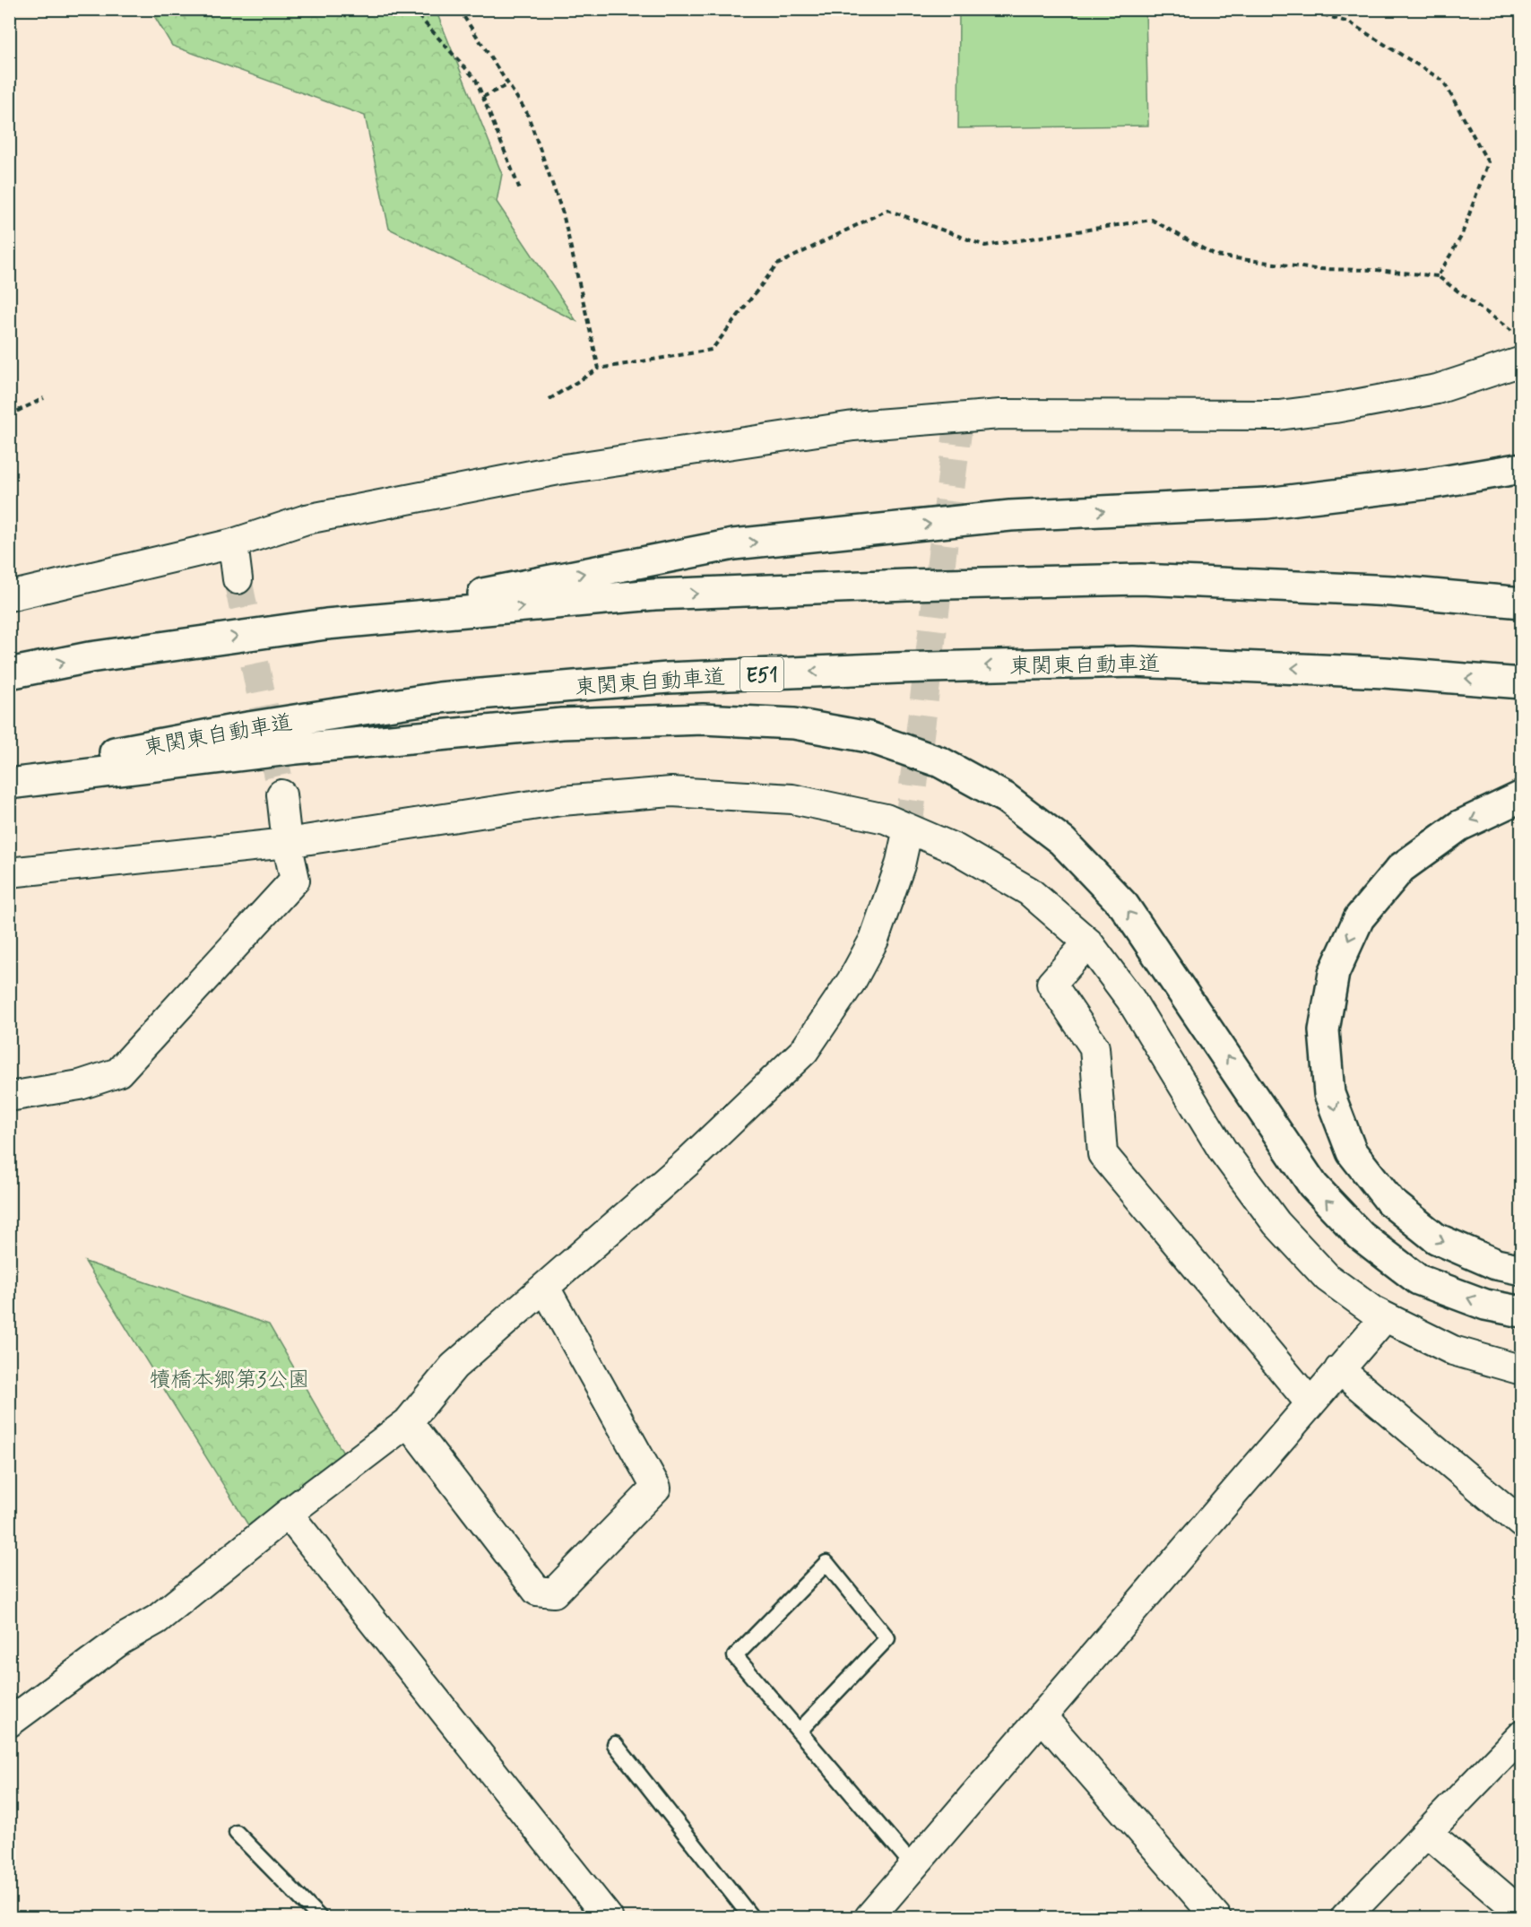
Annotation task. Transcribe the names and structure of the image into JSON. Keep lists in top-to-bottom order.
{
  "streets": {
    "highway": ["東関東自動車道", "E51"]
  },
  "parks": ["犢橋本郷第3公園"]
}
